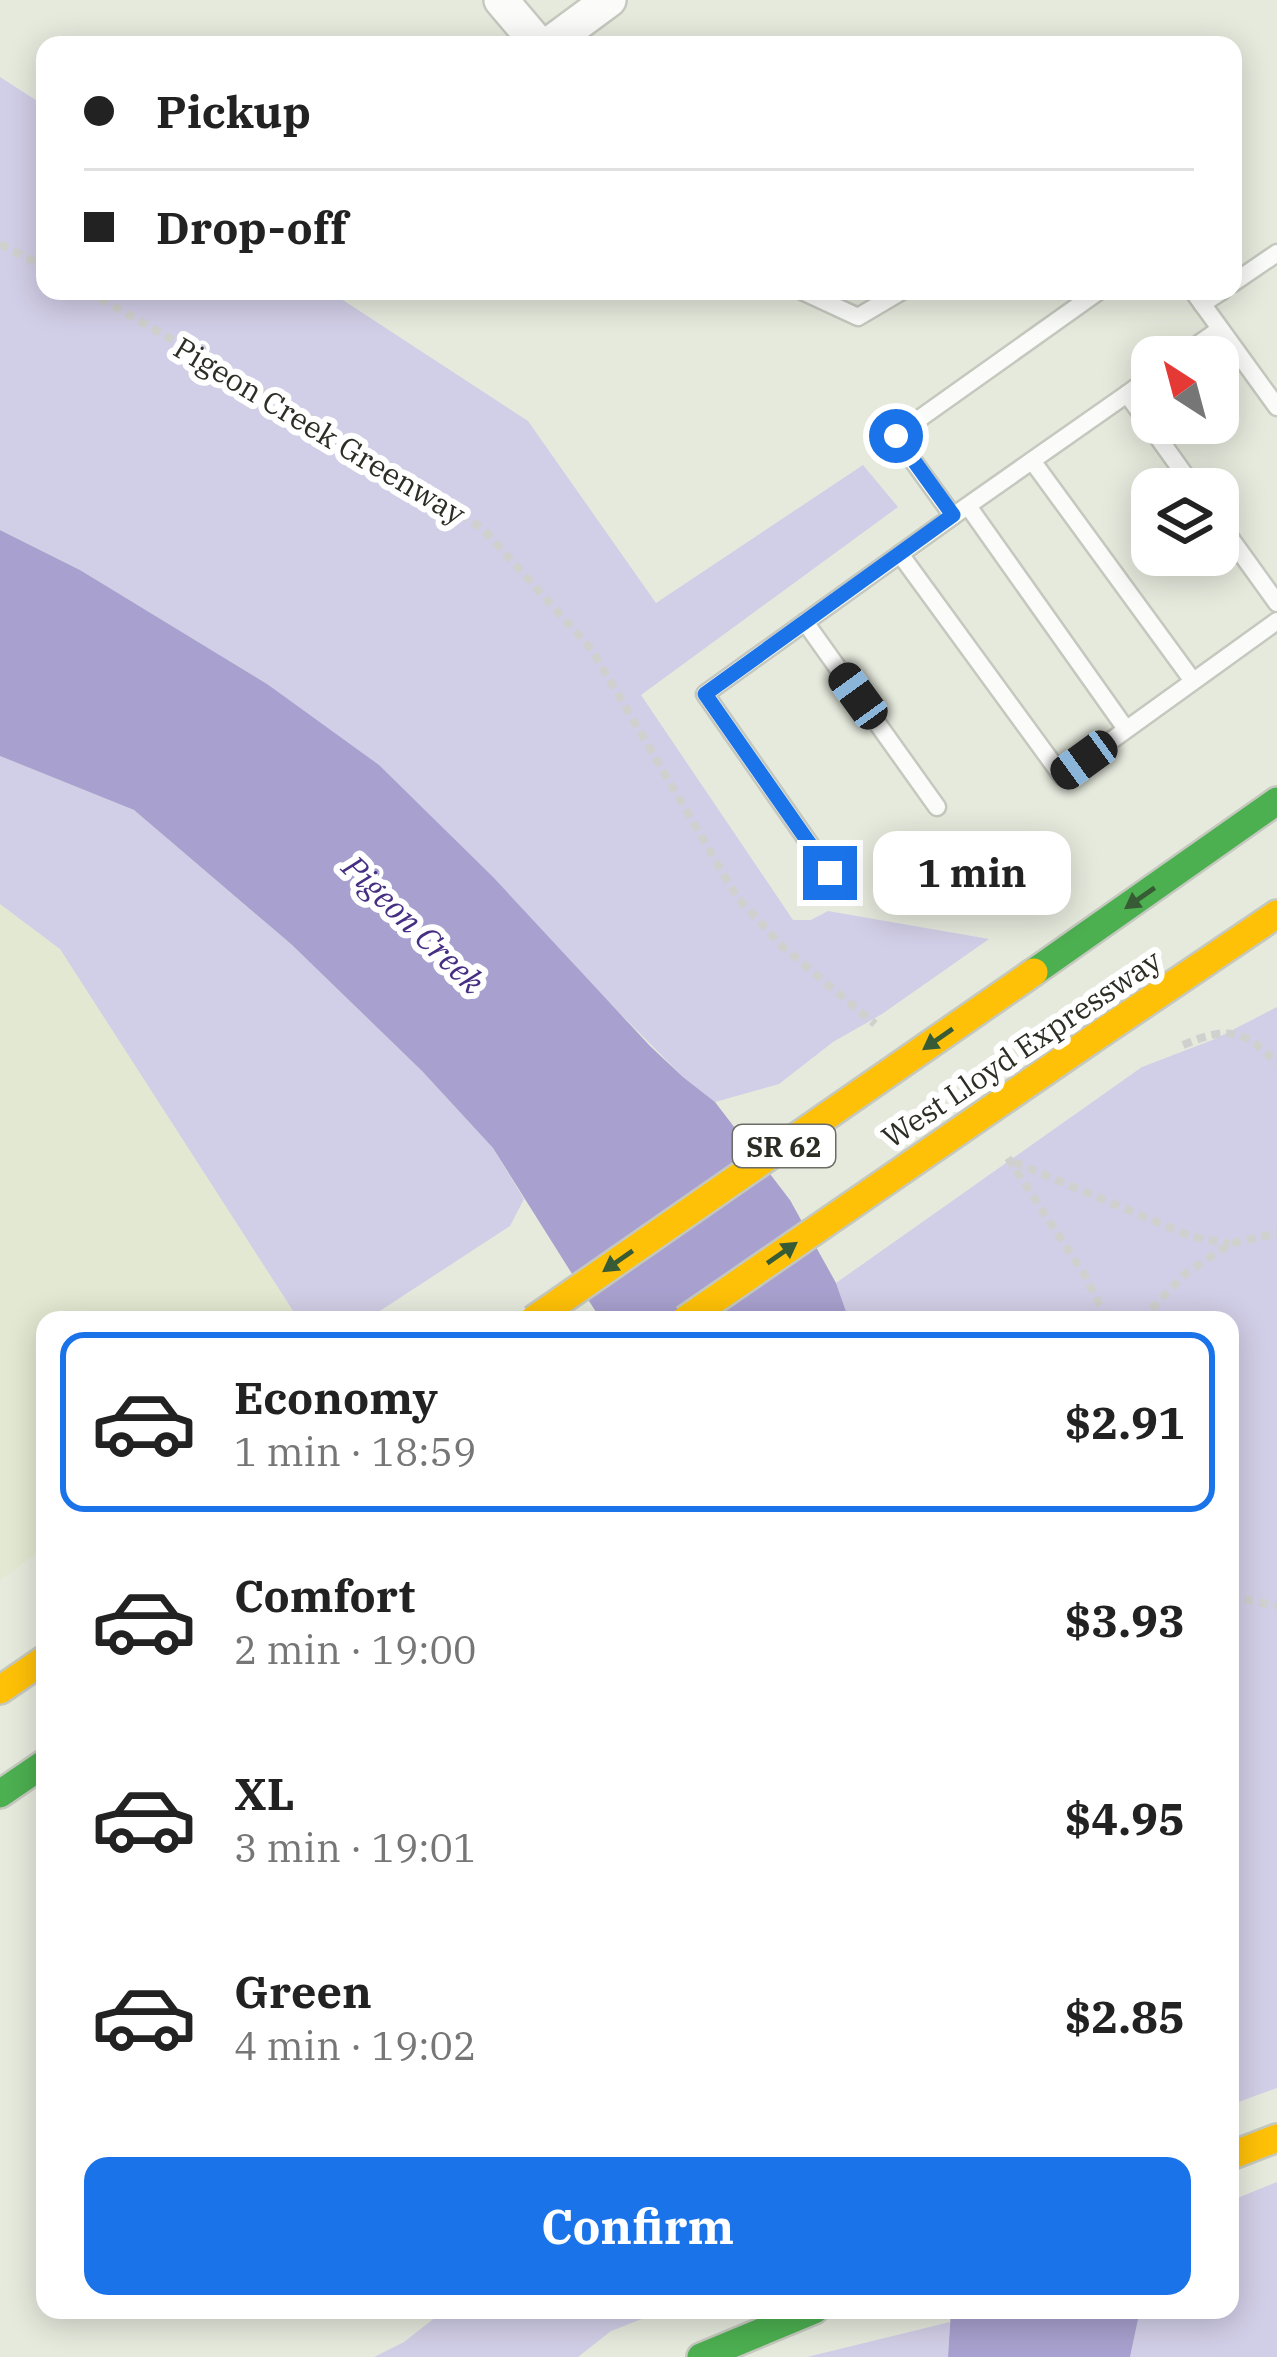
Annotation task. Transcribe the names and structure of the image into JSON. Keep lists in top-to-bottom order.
{
  "streets": {
    "main road": ["West Lloyd Expressway", "SR 62"],
    "path": ["Pigeon Creek Greenway"]
  },
  "water": ["Pigeon Creek"],
  "north": "top left",
  "page": {
    "banner": ["Pickup", "Drop-off"],
    "bubble": "1 min",
    "list": [
      {
        "name": "Economy",
        "note": "1 min · 18:59",
        "value": "$2.91"
      },
      {
        "name": "Comfort",
        "note": "2 min · 19:00",
        "value": "$3.93"
      },
      {
        "name": "XL",
        "note": "3 min · 19:01",
        "value": "$4.95"
      },
      {
        "name": "Green",
        "note": "4 min · 19:02",
        "value": "$2.85"
      }
    ],
    "buttons": "Confirm"
  }
}
